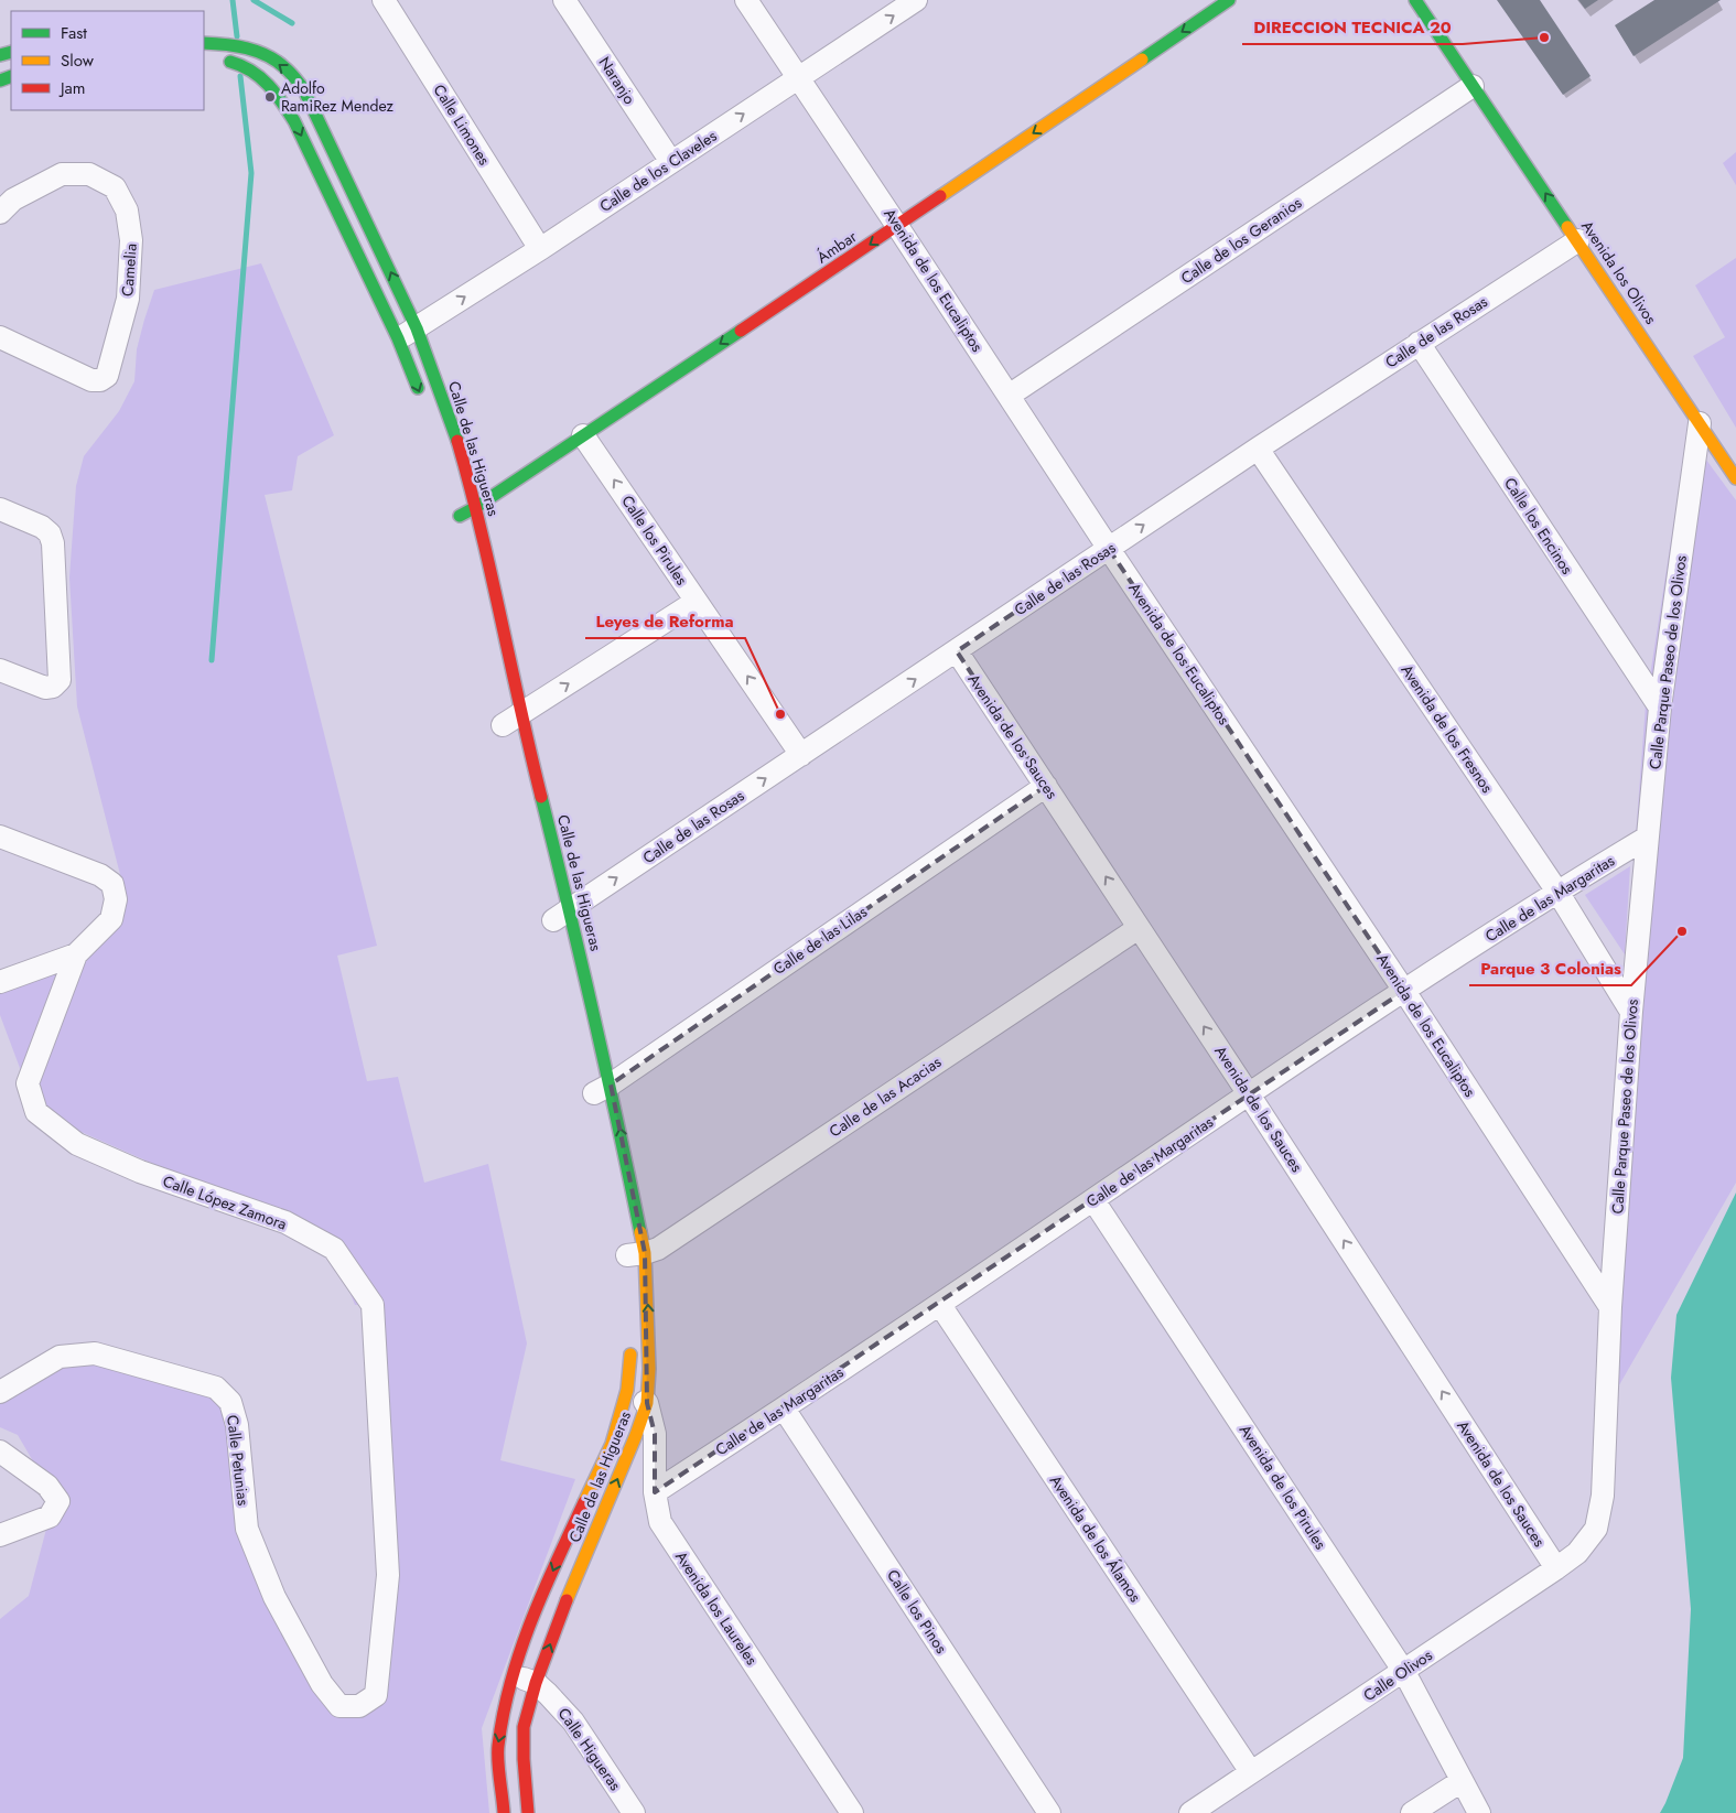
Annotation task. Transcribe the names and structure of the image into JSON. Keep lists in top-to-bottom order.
{
  "streets": {
    "main road": ["Ámbar", "Avenida los Olivos", "Calle de las Higueras"],
    "street": [
      "Naranjo",
      "Calle Limones",
      "Calle de los Claveles",
      "Calle de los Geranios",
      "Camelia",
      "Avenida de los Eucaliptos",
      "Calle de las Rosas",
      "Calle los Encinos",
      "Calle los Pirules",
      "Calle Parque Paseo de los Olivos",
      "Avenida de los Fresnos",
      "Avenida de los Sauces",
      "Calle de las Margaritas",
      "Calle de las Lilas",
      "Calle de las Acacias",
      "Calle López Zamora",
      "Calle Petunias",
      "Avenida de los Pirules",
      "Avenida de los Álamos",
      "Avenida los Laureles",
      "Calle los Pinos",
      "Calle Olivos",
      "Calle Higueras"
    ]
  },
  "crossings": [
    ["Naranjo", "Calle de los Claveles"],
    ["Calle Limones", "Calle de los Claveles"],
    ["Calle de los Claveles", "Avenida de los Eucaliptos"],
    ["Calle de los Claveles", "Calle de las Higueras"],
    ["Calle de los Geranios", "Avenida los Olivos"],
    ["Calle de los Geranios", "Avenida de los Eucaliptos"],
    ["Ámbar", "Avenida de los Eucaliptos"],
    ["Ámbar", "Calle de las Higueras"],
    ["Ámbar", "Calle los Pirules"],
    ["Avenida los Olivos", "Calle de las Rosas"],
    ["Avenida los Olivos", "Calle Parque Paseo de los Olivos"],
    ["Avenida de los Eucaliptos", "Calle de las Rosas"],
    ["Avenida de los Eucaliptos", "Calle Parque Paseo de los Olivos"],
    ["Avenida de los Eucaliptos", "Calle de las Margaritas"],
    ["Calle de las Rosas", "Calle de las Higueras"],
    ["Calle de las Rosas", "Calle los Encinos"],
    ["Calle de las Rosas", "Calle los Pirules"],
    ["Calle de las Rosas", "Avenida de los Fresnos"],
    ["Calle de las Rosas", "Avenida de los Sauces"],
    ["Calle de las Higueras", "Calle de las Lilas"],
    ["Calle de las Higueras", "Calle de las Acacias"],
    ["Calle de las Higueras", "Avenida los Laureles"],
    ["Calle de las Higueras", "Calle Higueras"],
    ["Calle los Encinos", "Calle Parque Paseo de los Olivos"],
    ["Calle Parque Paseo de los Olivos", "Avenida de los Fresnos"],
    ["Calle Parque Paseo de los Olivos", "Calle de las Margaritas"],
    ["Calle Parque Paseo de los Olivos", "Calle Olivos"],
    ["Avenida de los Fresnos", "Calle de las Margaritas"],
    ["Avenida de los Sauces", "Calle de las Margaritas"],
    ["Avenida de los Sauces", "Calle de las Lilas"],
    ["Avenida de los Sauces", "Calle de las Acacias"],
    ["Avenida de los Sauces", "Calle Olivos"],
    ["Calle de las Margaritas", "Avenida de los Pirules"],
    ["Calle de las Margaritas", "Avenida de los Álamos"],
    ["Calle de las Margaritas", "Avenida los Laureles"],
    ["Calle de las Margaritas", "Calle los Pinos"],
    ["Calle López Zamora", "Calle Petunias"],
    ["Avenida de los Pirules", "Calle Olivos"],
    ["Avenida de los Álamos", "Calle Olivos"]
  ],
  "one_way": [
    "Calle de los Claveles",
    "Ámbar",
    "Calle los Pirules",
    "Avenida de los Sauces"
  ],
  "places": [
    "DIRECCION TECNICA 20",
    "Adolfo RamiRez Mendez",
    "Leyes de Reforma",
    "Parque 3 Colonias"
  ],
  "legend": ["Fast", "Slow", "Jam"]
}
